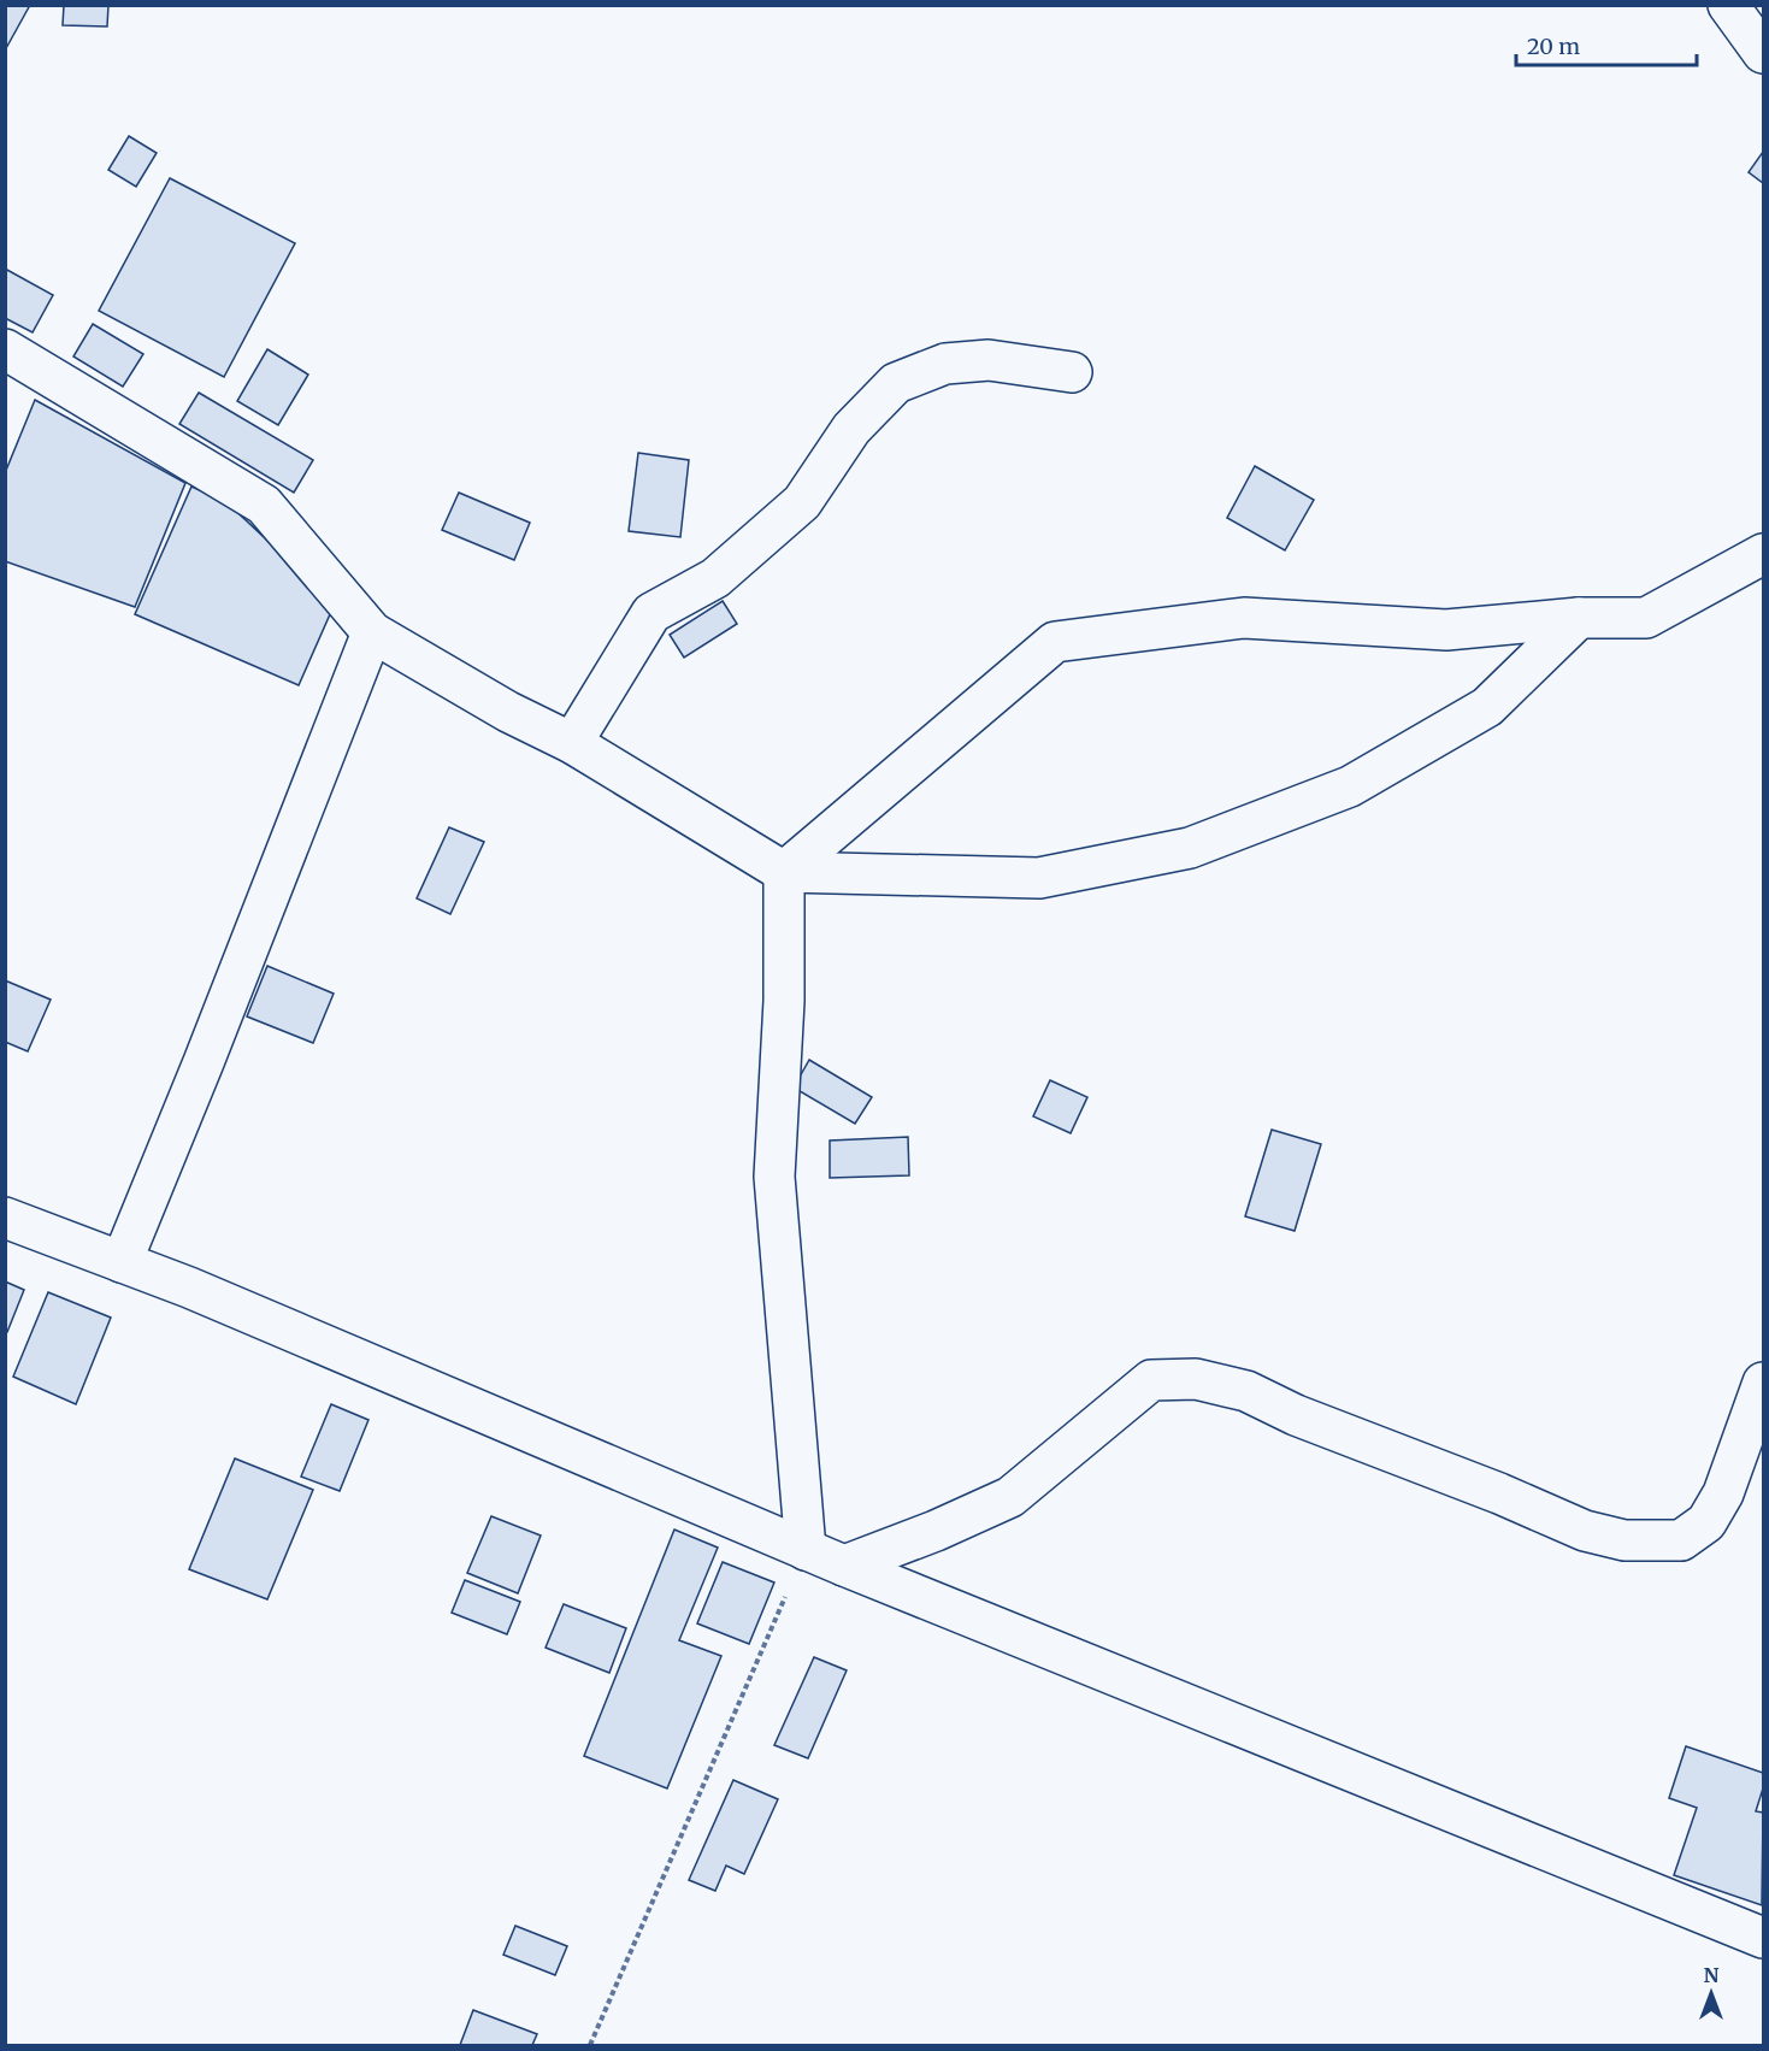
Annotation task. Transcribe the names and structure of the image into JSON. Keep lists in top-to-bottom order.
{
  "scale_bar": "20 m",
  "north": "top"
}
